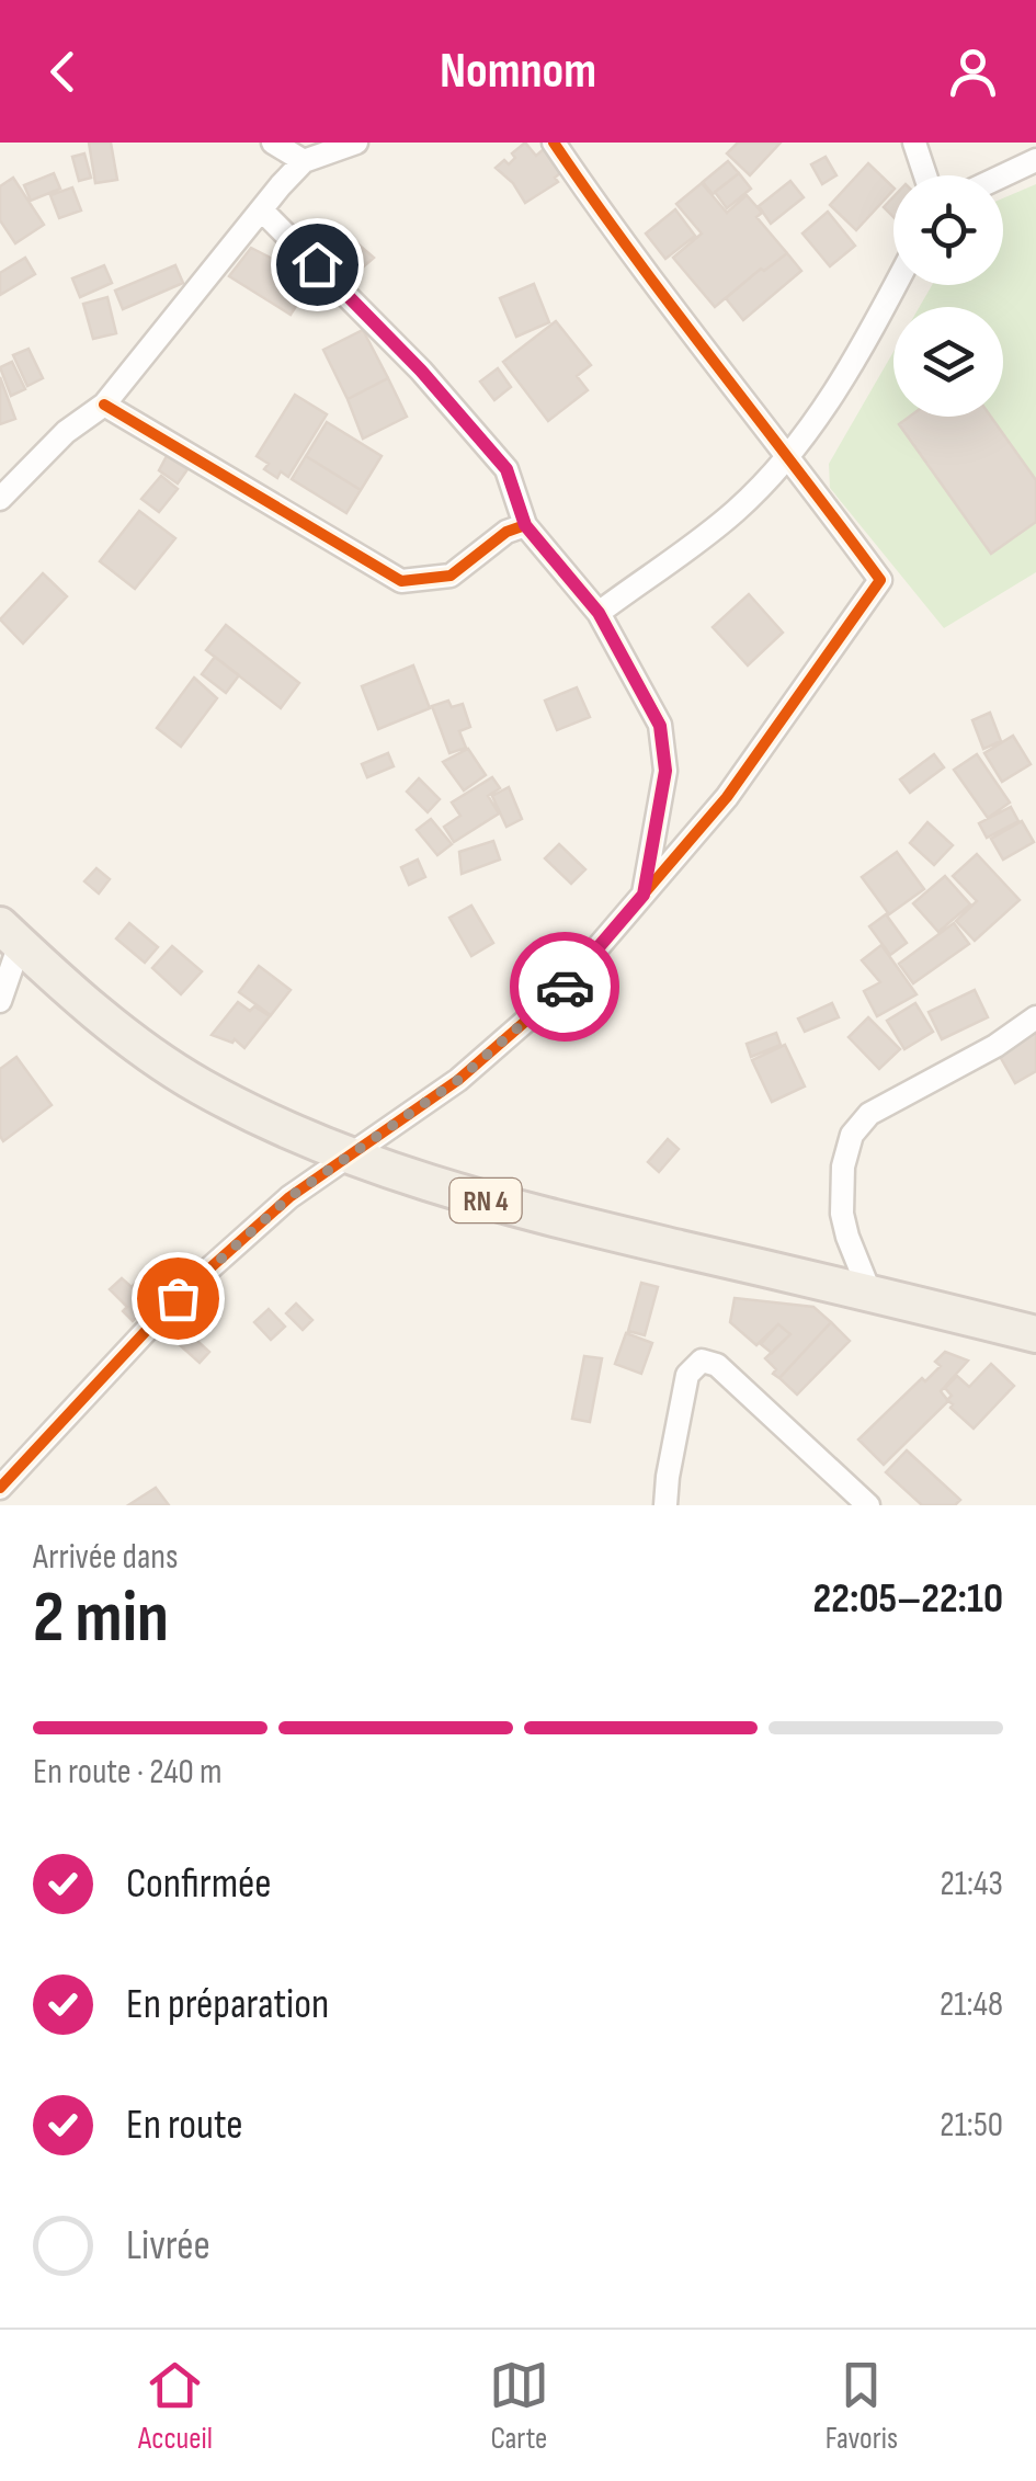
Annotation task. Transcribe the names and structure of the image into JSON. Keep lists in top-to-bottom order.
{
  "streets": {
    "main road": ["RN 4"]
  },
  "page": {
    "header": "Nomnom",
    "heading": ["2 min", "Arrivée dans", "22:05–22:10"],
    "bar": "En route · 240 m",
    "list": [
      ["Confirmée", "21:43"],
      ["En préparation", "21:48"],
      ["En route", "21:50"],
      "Livrée"
    ],
    "tabs": ["Accueil", "Carte", "Favoris"]
  }
}
